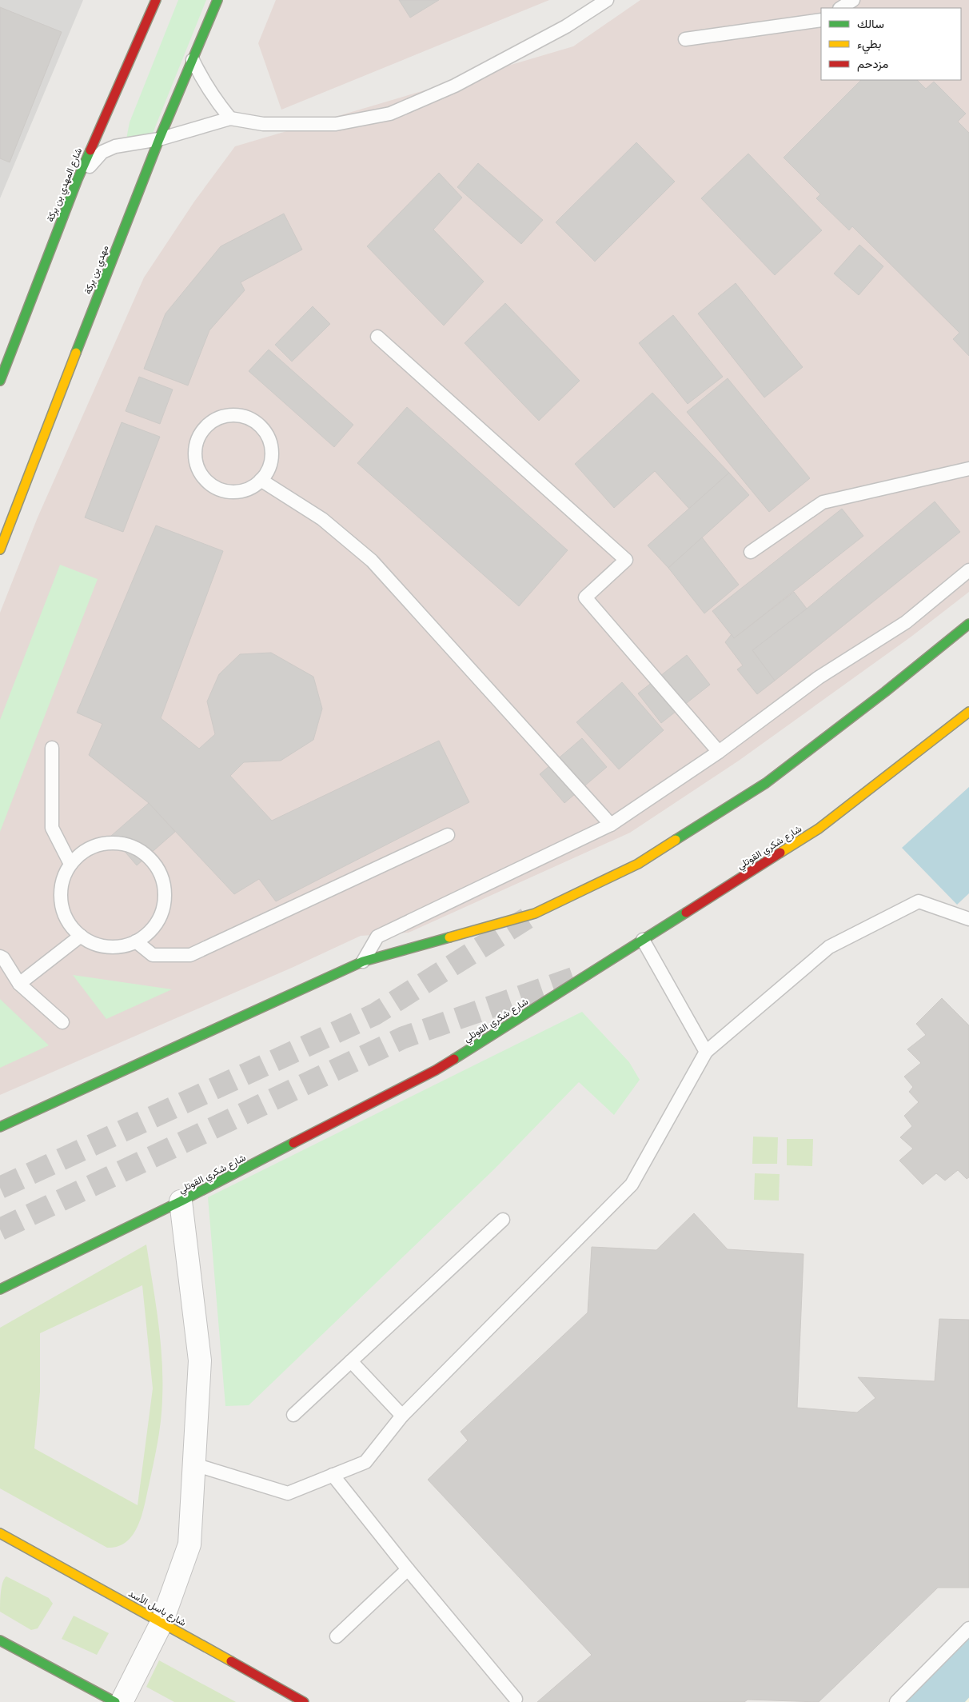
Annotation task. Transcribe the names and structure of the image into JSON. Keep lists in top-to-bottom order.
{
  "streets": {
    "main road": [
      "شارع المهدي بن بركة",
      "مهدي بن بركة",
      "شارع شكري القوتلي",
      "شارع باسل الأسد"
    ]
  },
  "legend": ["سالك", "بطيء", "مزدحم"]
}
